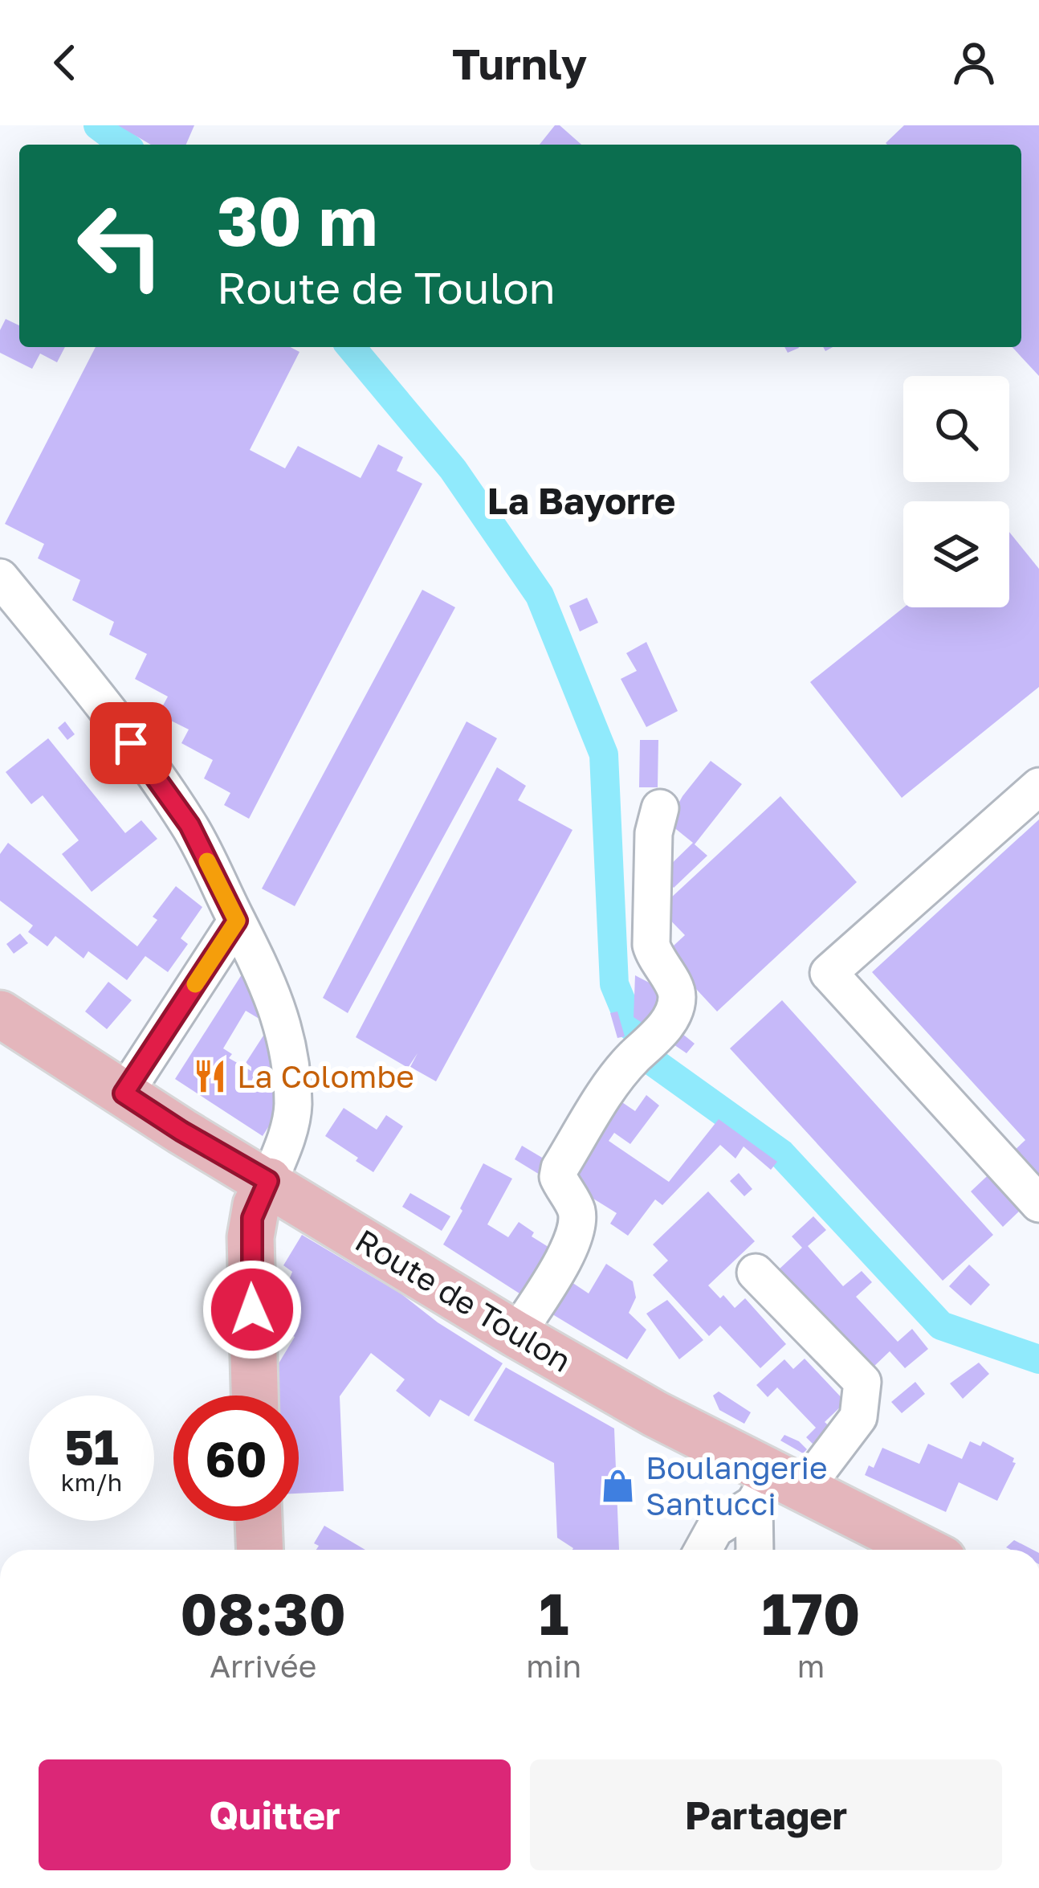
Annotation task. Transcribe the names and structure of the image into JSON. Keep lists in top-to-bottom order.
{
  "streets": {
    "main road": ["Route de Toulon"]
  },
  "districts": ["La Bayorre"],
  "places": {
    "restaurant": ["La Colombe"],
    "shop": ["Boulangerie Santucci"]
  },
  "page": {
    "header": "Turnly",
    "turn": ["30 m", "Route de Toulon"],
    "speed": "51 km/h",
    "limit": "60",
    "eta": [
      "08:30",
      "Arrivée",
      "1",
      "min",
      "170",
      "m"
    ],
    "buttons": ["Quitter", "Partager"]
  }
}
